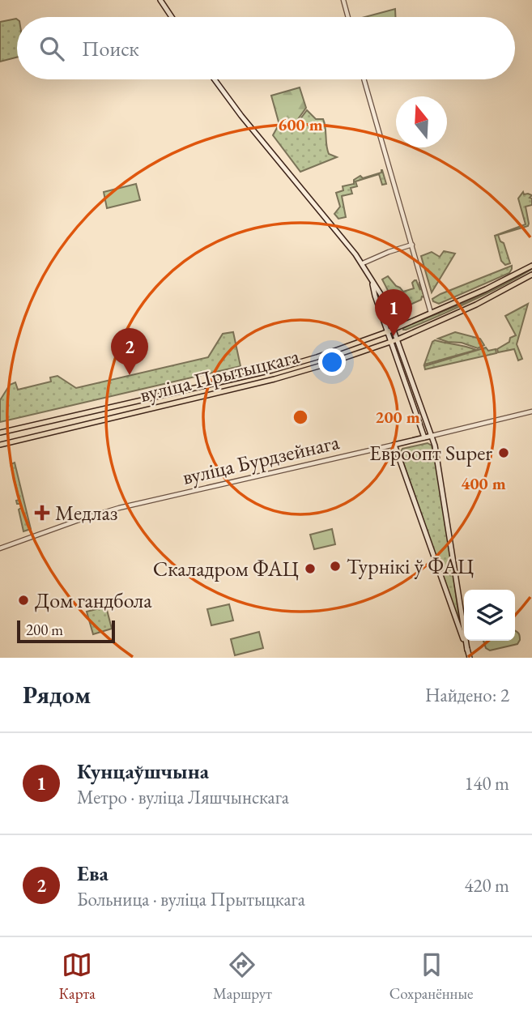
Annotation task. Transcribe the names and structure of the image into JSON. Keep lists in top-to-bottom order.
{
  "streets": {
    "main road": ["вуліца Прытыцкага", "вуліца Бурдзейнага"]
  },
  "places": {
    "other": [
      "Евроопт Super",
      "Турнікі ў ФАЦ",
      "Скаладром ФАЦ",
      "Дом гандбола"
    ],
    "health": ["Медлаз"]
  },
  "scale_bar": "200 m",
  "north": "top",
  "page": {
    "search": "Поиск",
    "pins": ["1", "2"],
    "scale": "200 m",
    "heading": ["Рядом", "Найдено: 2"],
    "list": [
      {
        "mark": "1",
        "name": "Кунцаўшчына",
        "note": "Метро · вуліца Ляшчынскага",
        "value": "140 m"
      },
      {
        "mark": "2",
        "name": "Ева",
        "note": "Больница · вуліца Прытыцкага",
        "value": "420 m"
      }
    ],
    "nav": ["Карта", "Маршрут", "Сохранённые"]
  },
  "rings": ["600 m", "200 m", "400 m"]
}
